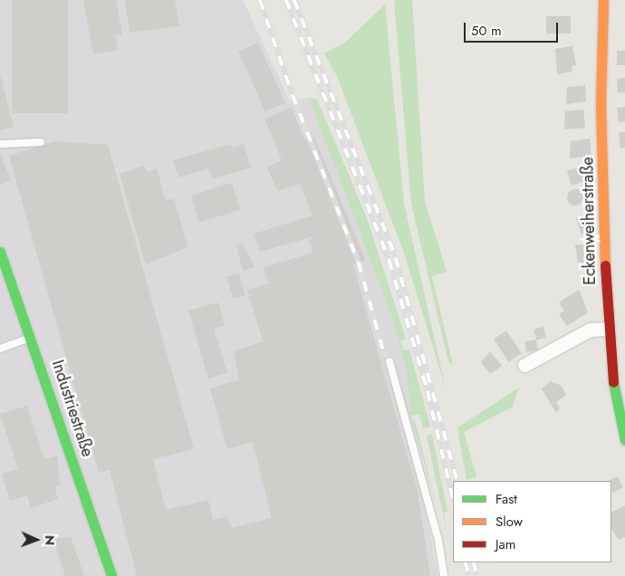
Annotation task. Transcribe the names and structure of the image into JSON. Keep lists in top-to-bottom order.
{
  "streets": {
    "street": ["Eckenweiherstraße", "Industriestraße"]
  },
  "legend": ["Fast", "Slow", "Jam"],
  "scale_bar": "50 m",
  "north": "right"
}
